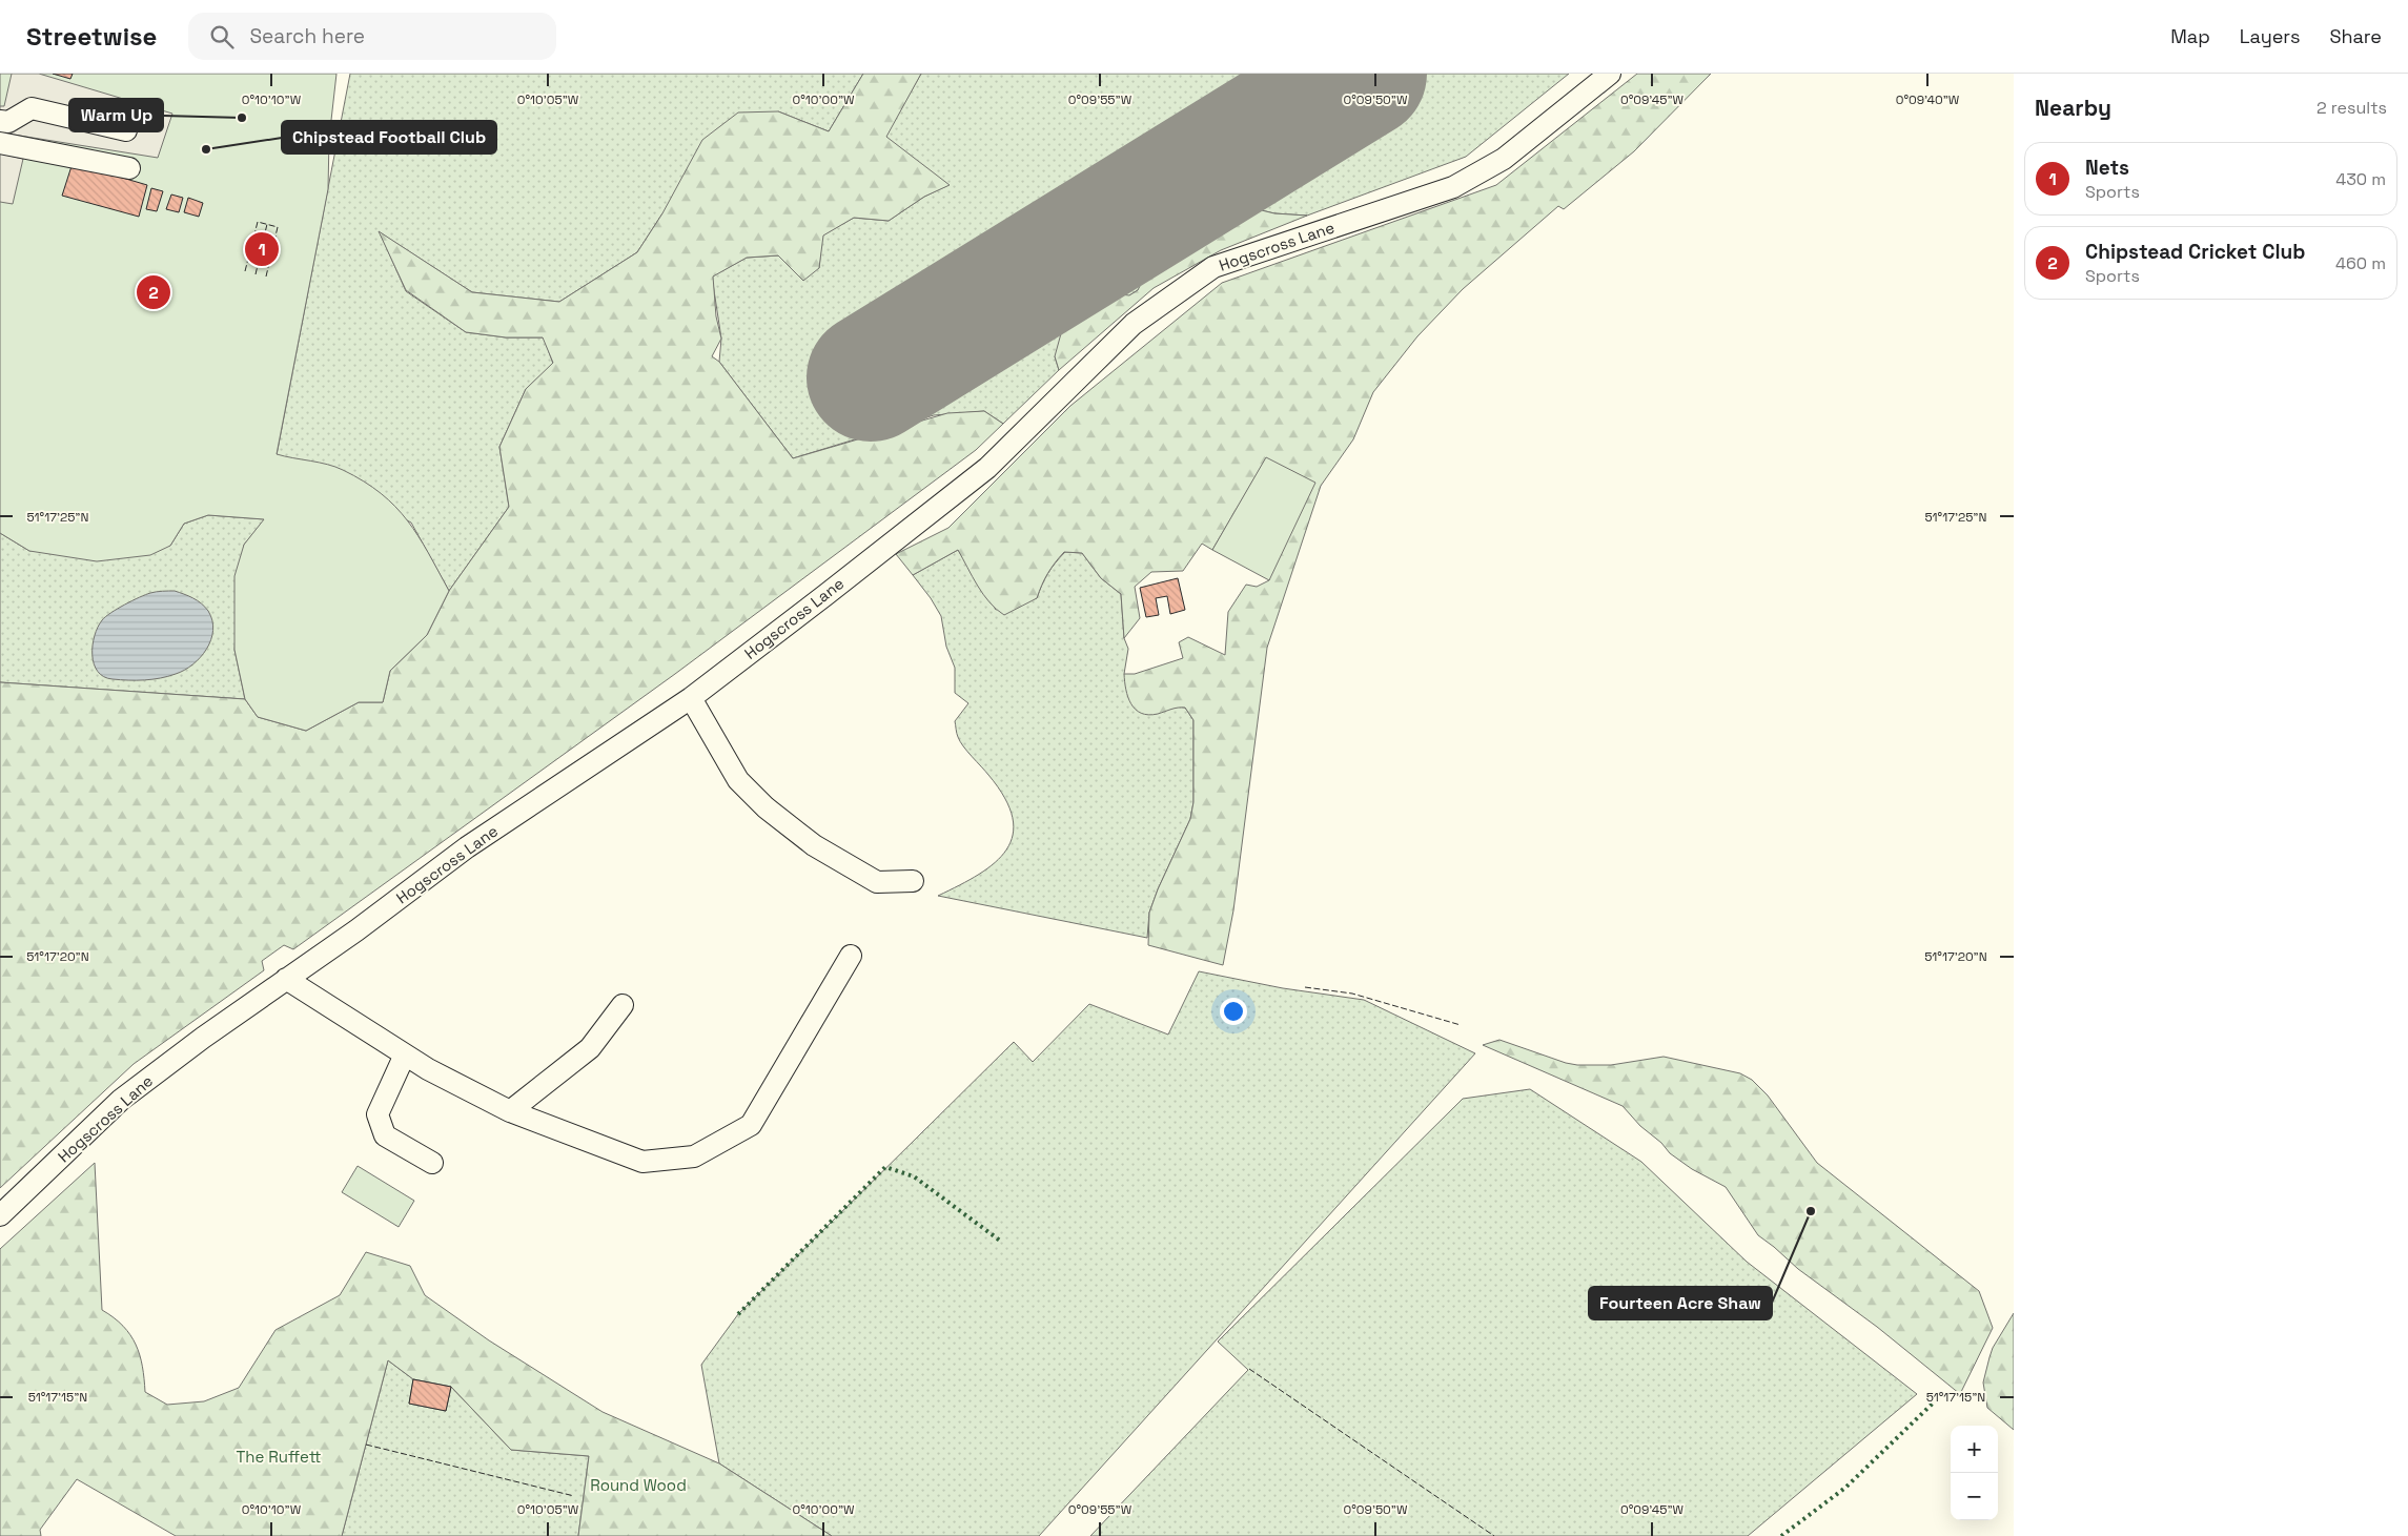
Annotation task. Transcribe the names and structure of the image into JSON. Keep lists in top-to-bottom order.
{
  "streets": {
    "street": ["Hogscross Lane"]
  },
  "parks": ["The Ruffett", "Round Wood"],
  "places": ["Warm Up", "Chipstead Football Club", "Fourteen Acre Shaw"],
  "page": {
    "header": "Streetwise",
    "search": "Search here",
    "nav": ["Map", "Layers", "Share"],
    "heading": ["Nearby", "2 results"],
    "list": [
      {
        "mark": "1",
        "name": "Nets",
        "note": "Sports",
        "value": "430 m"
      },
      {
        "mark": "2",
        "name": "Chipstead Cricket Club",
        "note": "Sports",
        "value": "460 m"
      }
    ],
    "pins": ["1", "2"],
    "map_buttons": ["+", "−"]
  },
  "coordinates": [
    "0°10'10\"W",
    "0°10'05\"W",
    "0°10'00\"W",
    "0°09'55\"W",
    "0°09'50\"W",
    "0°09'45\"W",
    "0°09'40\"W",
    "51°17'25\"N",
    "51°17'20\"N",
    "51°17'15\"N"
  ]
}
